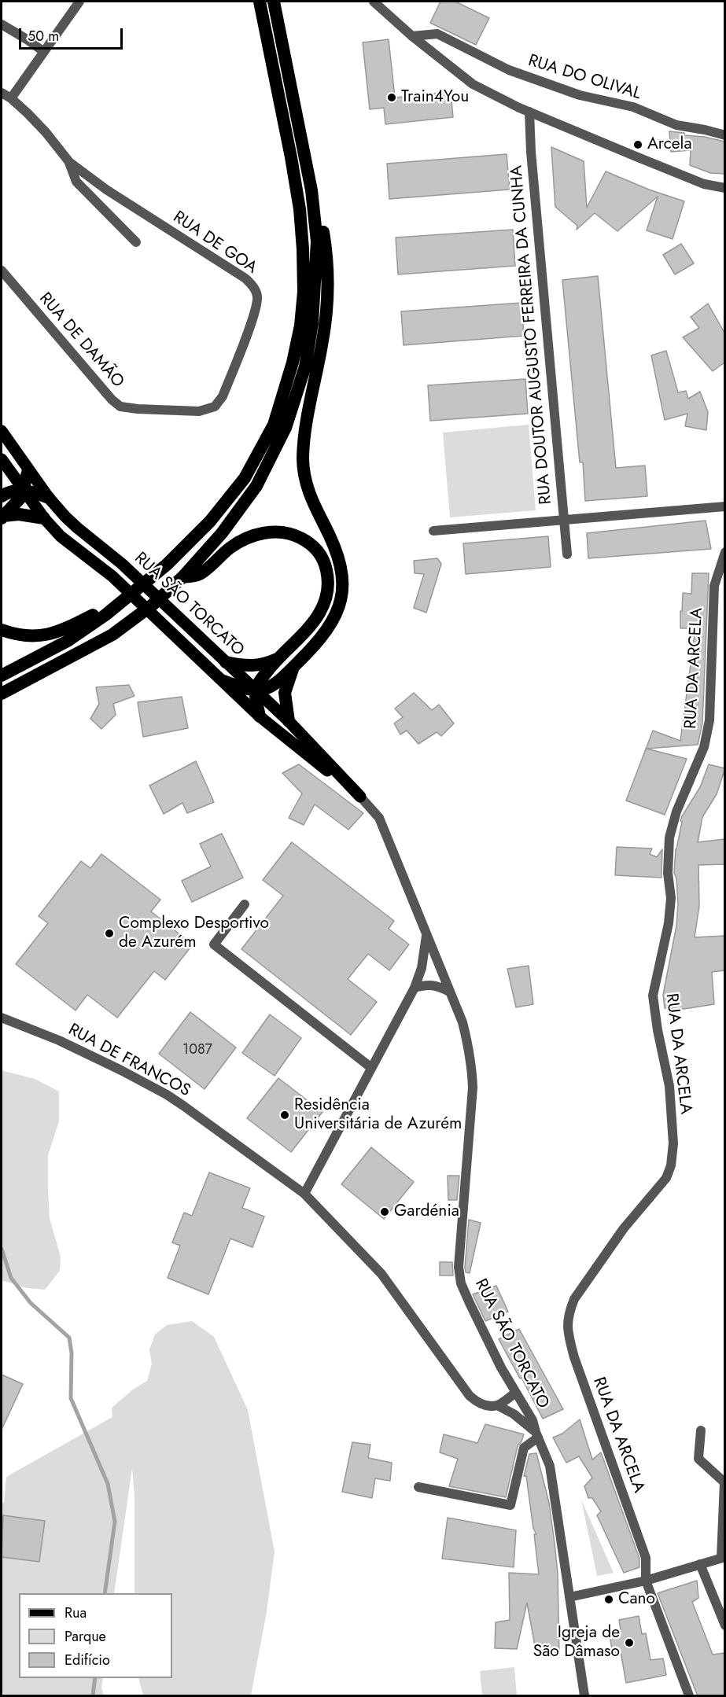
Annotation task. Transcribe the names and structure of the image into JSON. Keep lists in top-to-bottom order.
{
  "streets": {
    "main road": ["RUA SÃO TORCATO"],
    "street": [
      "RUA DO OLIVAL",
      "RUA DE GOA",
      "RUA DOUTOR AUGUSTO FERREIRA DA CUNHA",
      "RUA DE DAMÃO",
      "RUA DA ARCELA",
      "RUA DE FRANCOS"
    ]
  },
  "crossings": [
    ["RUA DE GOA", "RUA DE DAMÃO"],
    ["RUA SÃO TORCATO", "RUA DE FRANCOS"]
  ],
  "places": [
    "Train4You",
    "Arcela",
    "Complexo Desportivo de Azurém",
    "Residência Universitária de Azurém",
    "Gardénia",
    "Cano",
    "Igreja de São Dâmaso"
  ],
  "house_numbers": ["1087"],
  "legend": ["Rua", "Parque", "Edifício"],
  "scale_bar": "50 m"
}
